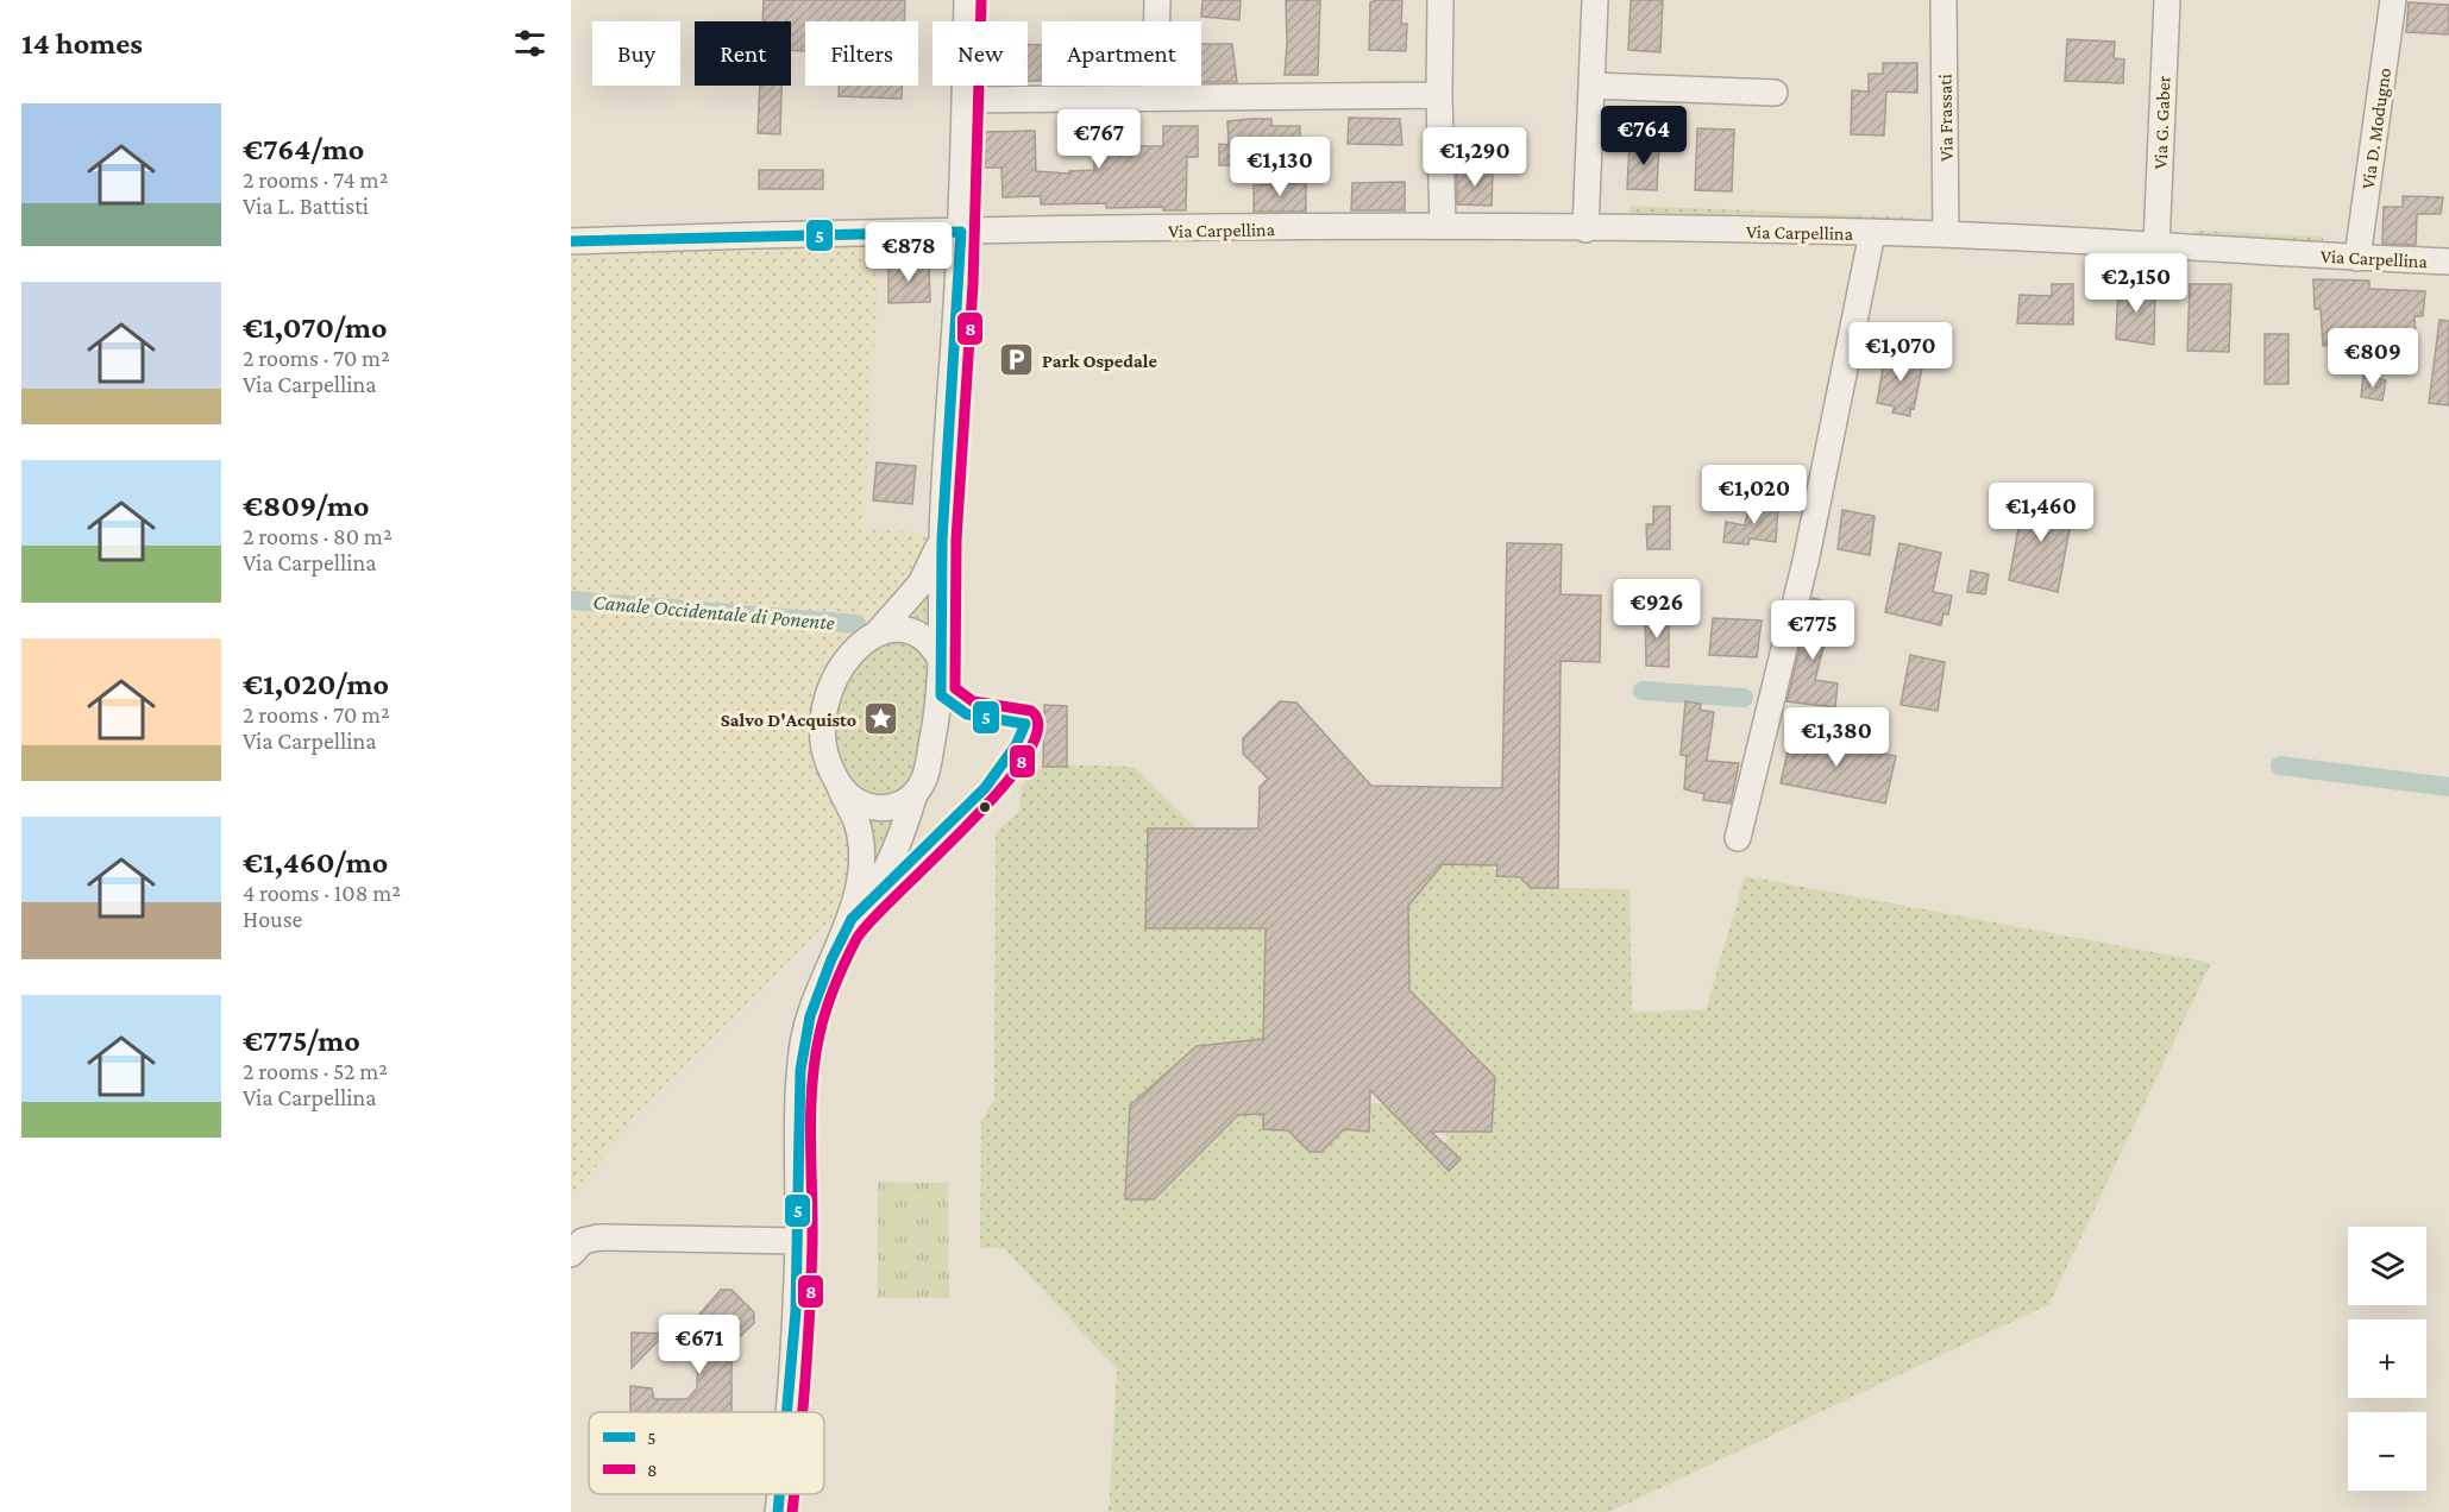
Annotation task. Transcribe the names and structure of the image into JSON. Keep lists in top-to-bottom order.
{
  "streets": {
    "street": [
      "Via Frassati",
      "Via G. Gaber",
      "Via D. Modugno",
      "Via Carpellina"
    ]
  },
  "crossings": [
    ["Via Frassati", "Via Carpellina"],
    ["Via G. Gaber", "Via Carpellina"],
    ["Via D. Modugno", "Via Carpellina"]
  ],
  "water": ["Canale Occidentale di Ponente"],
  "places": {
    "parking": ["Park Ospedale"],
    "place": ["Salvo D'Acquisto"]
  },
  "lines": ["transit line 8", "transit line 5"],
  "legend": ["5", "8"],
  "page": {
    "heading": "14 homes",
    "chip": [
      "Buy",
      "Rent",
      "Filters",
      "New",
      "Apartment"
    ],
    "list": [
      {
        "name": "€764/mo",
        "note": "2 rooms · 74 m² · Via L. Battisti"
      },
      {
        "name": "€1,070/mo",
        "note": "2 rooms · 70 m² · Via Carpellina"
      },
      {
        "name": "€809/mo",
        "note": "2 rooms · 80 m² · Via Carpellina"
      },
      {
        "name": "€1,020/mo",
        "note": "2 rooms · 70 m² · Via Carpellina"
      },
      {
        "name": "€1,460/mo",
        "note": "4 rooms · 108 m² · House"
      },
      {
        "name": "€775/mo",
        "note": "2 rooms · 52 m² · Via Carpellina"
      }
    ],
    "price": [
      "€764",
      "€767",
      "€1,290",
      "€1,130",
      "€878",
      "€2,150",
      "€1,070",
      "€809",
      "€1,020",
      "€1,460",
      "€926",
      "€775",
      "€1,380",
      "€671"
    ],
    "map_buttons": ["+", "−"]
  }
}
